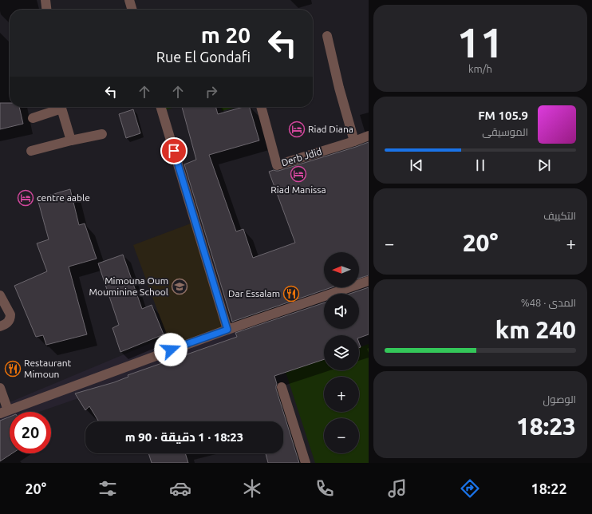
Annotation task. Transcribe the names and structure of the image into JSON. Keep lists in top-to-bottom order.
{
  "streets": {
    "street": ["Derb Jdid"]
  },
  "places": {
    "hotel": ["Riad Diana", "Riad Manissa", "centre aable"],
    "school or university": ["Mimouna Oum Mouminine School"],
    "restaurant": ["Dar Essalam", "Restaurant Mimoun"]
  },
  "north": "left",
  "page": {
    "tile": [
      ["11", "km/h"],
      "التكييف",
      ["المدى · 48%", "240 km"],
      ["الوصول", "18:23"]
    ],
    "turn": ["20 m", "Rue El Gondafi"],
    "song": ["105.9 FM", "الموسيقى"],
    "heat": ["−", "20°", "+"],
    "map_buttons": ["+", "−"],
    "limit": "20",
    "trip": "18:23 · 1 دقيقة · 90 m",
    "tabs": ["18:22", "20°"]
  }
}
